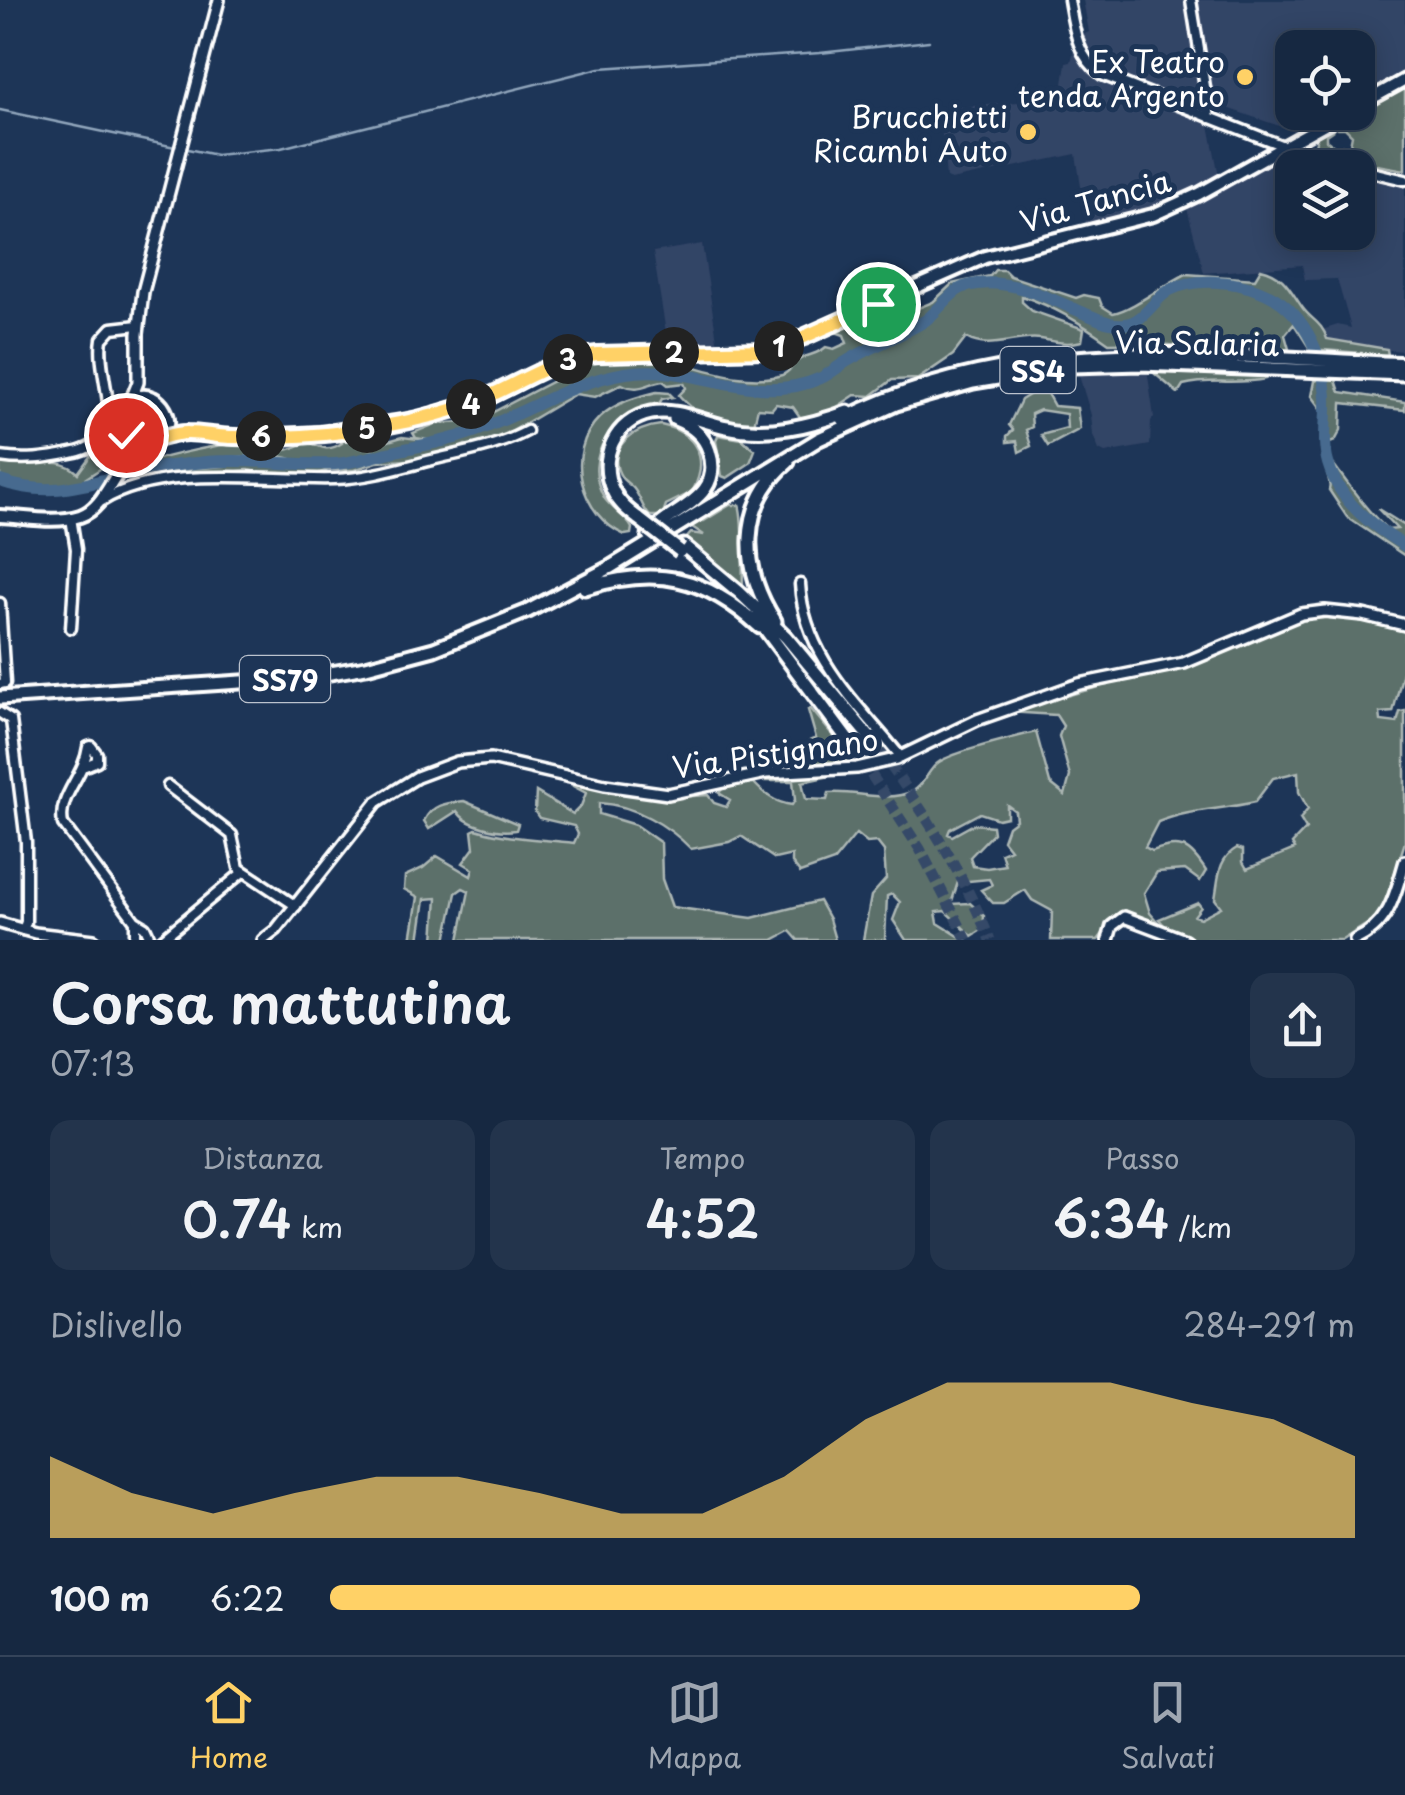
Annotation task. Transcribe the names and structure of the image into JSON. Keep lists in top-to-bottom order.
{
  "streets": {
    "highway": ["Via Salaria", "SS4", "SS79"],
    "main road": ["Via Tancia"],
    "street": ["Via Pistignano"]
  },
  "crossings": [
    ["Via Salaria", "SS4"],
    ["Via Salaria", "SS79"],
    ["SS4", "SS79"]
  ],
  "places": ["Ex Teatro tenda Argento", "Brucchietti Ricambi Auto"],
  "page": {
    "pins": [
      "1",
      "2",
      "3",
      "4",
      "5",
      "6"
    ],
    "heading": ["Corsa mattutina", "07:13"],
    "stats": [
      ["Distanza", "0.74 km"],
      ["Tempo", "4:52"],
      ["Passo", "6:34 /km"]
    ],
    "chart": ["Dislivello", "284–291 m"],
    "list": [
      {
        "name": "100 m",
        "note": "6:22"
      }
    ],
    "tabs": ["Home", "Mappa", "Salvati"]
  }
}
